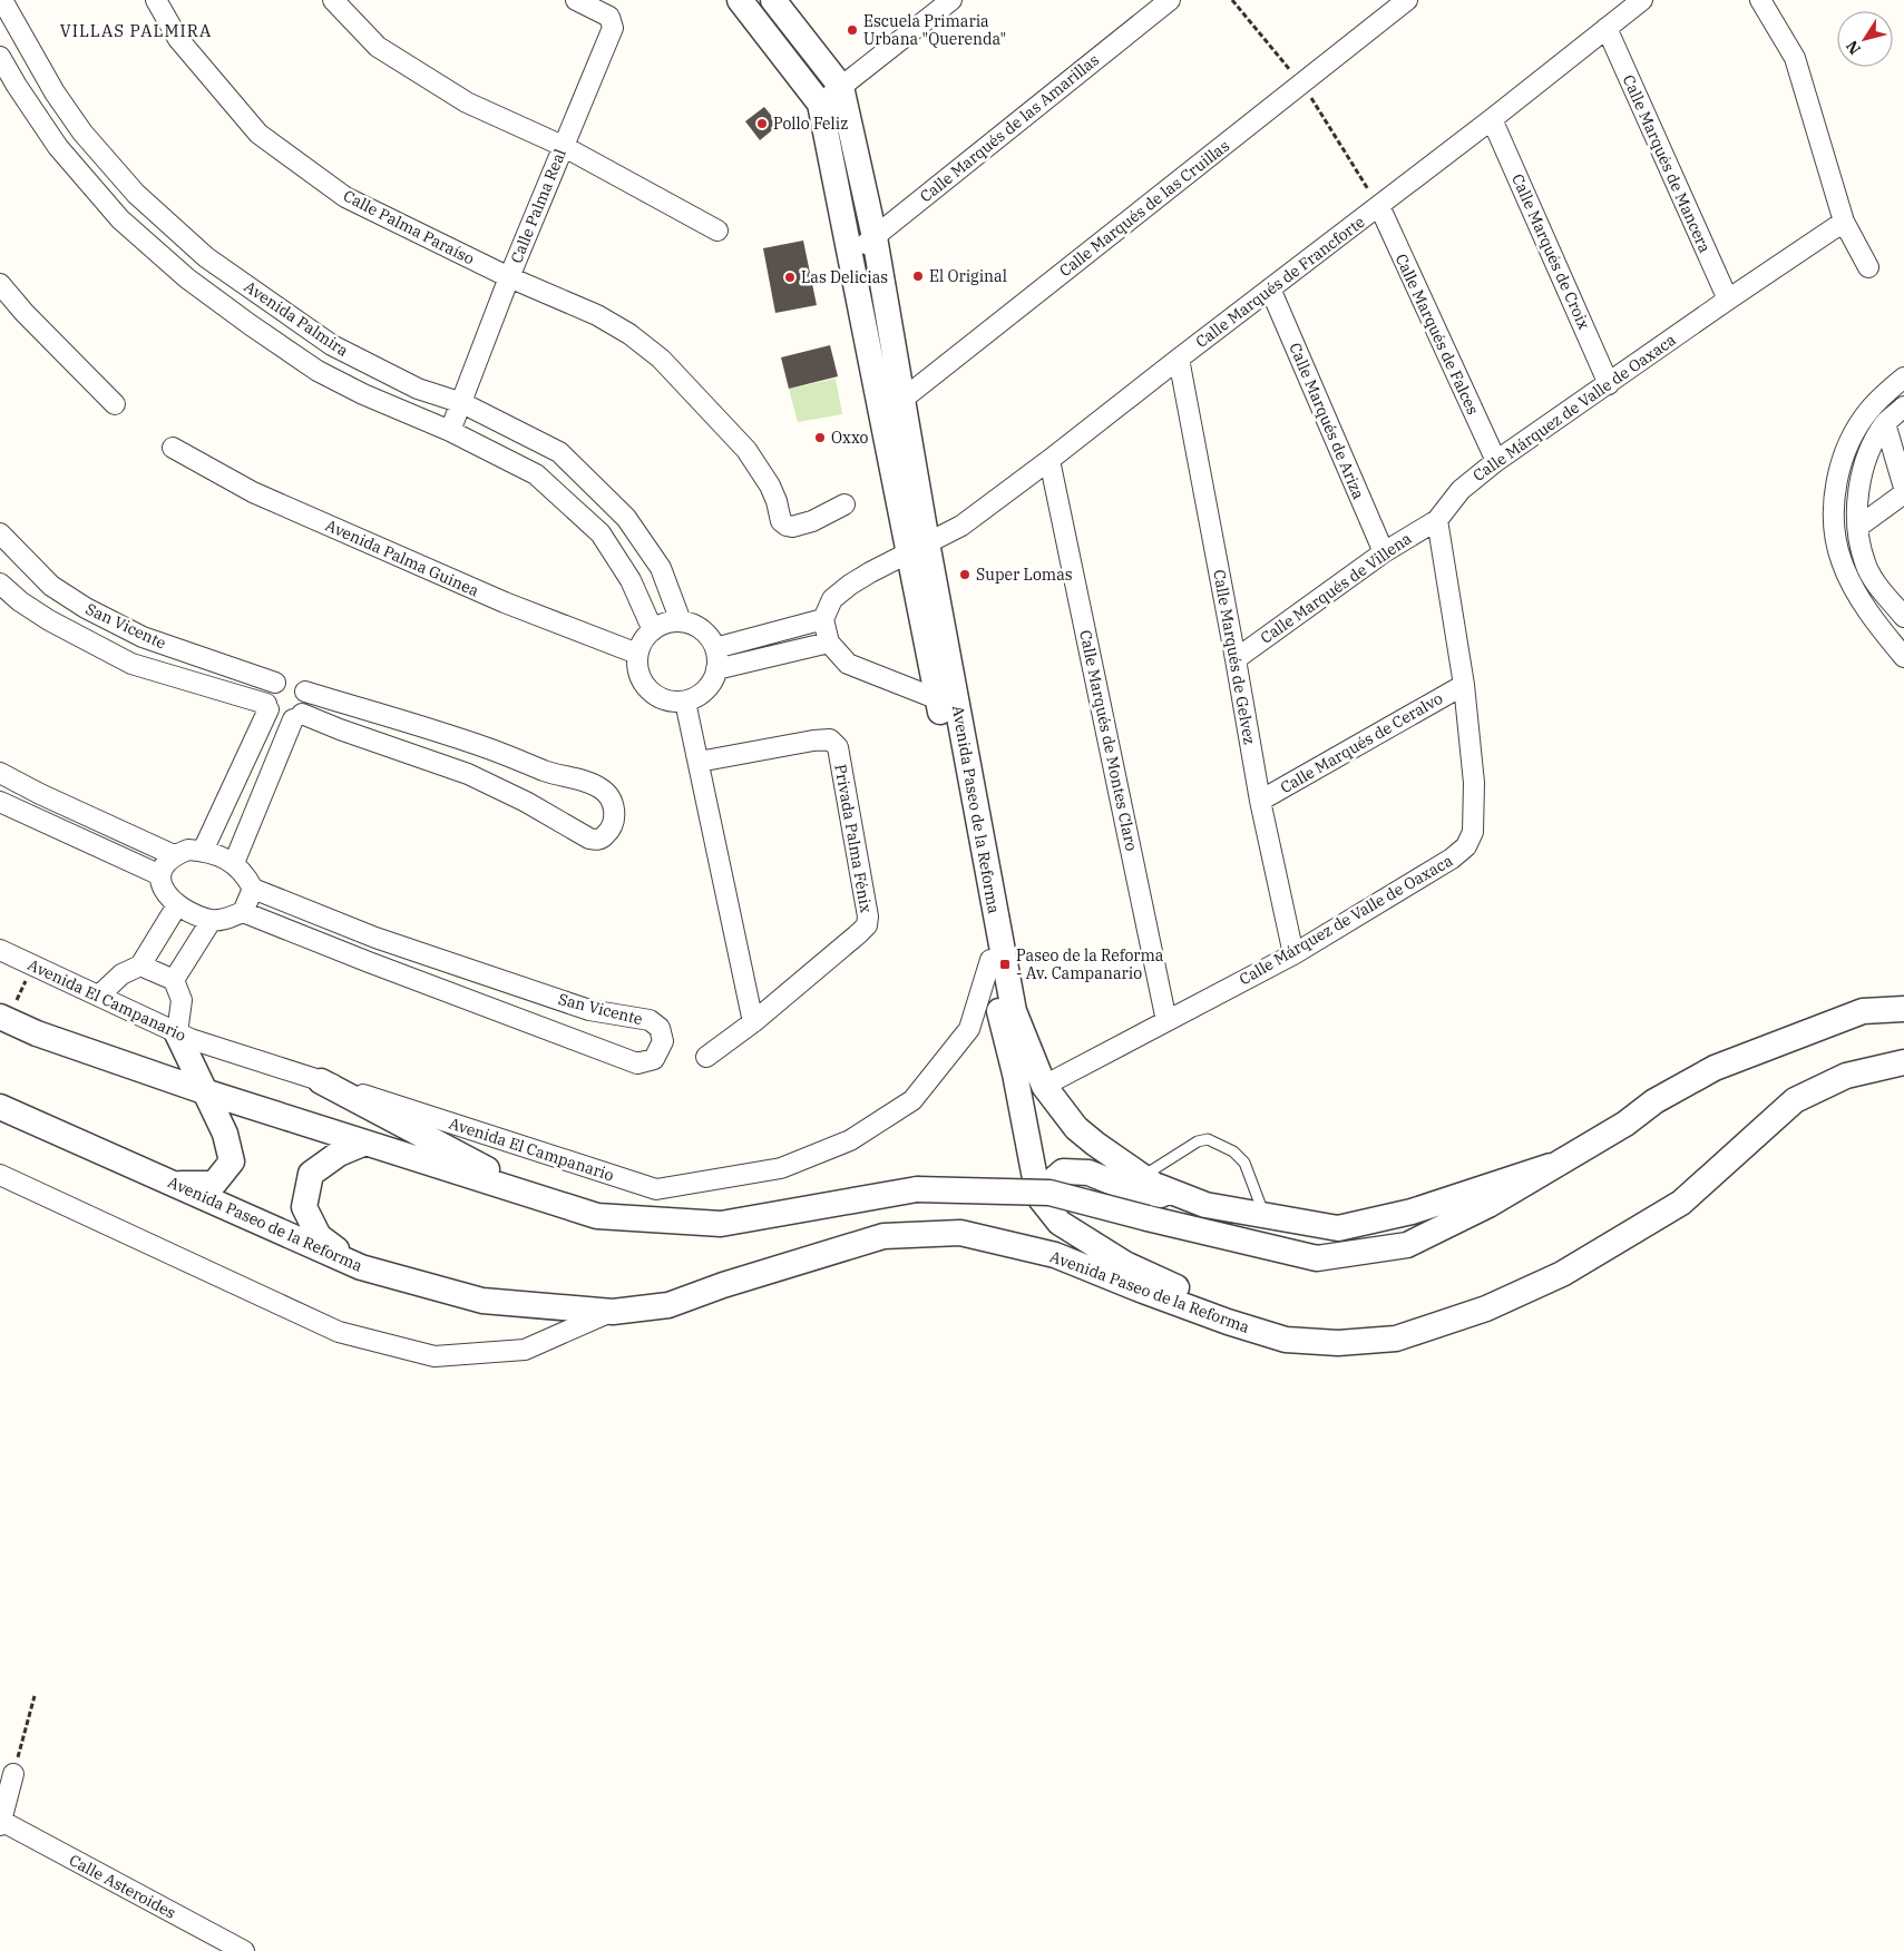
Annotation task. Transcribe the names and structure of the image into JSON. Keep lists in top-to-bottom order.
{
  "streets": {
    "street": [
      "Calle Marqués de las Amarillas",
      "Calle Marqués de Mancera",
      "Calle Palma Real",
      "Calle Marqués de las Cruillas",
      "Calle Palma Paraíso",
      "Calle Marqués de Croix",
      "Calle Marqués de Francforte",
      "Avenida Palmira",
      "Calle Marqués de Falces",
      "Calle Márquez de Valle de Oaxaca",
      "Calle Marqués de Ariza",
      "Avenida Palma Guinea",
      "Calle Marqués de Villena",
      "San Vicente",
      "Calle Marqués de Gelvez",
      "Calle Marqués de Montes Claro",
      "Calle Marqués de Ceralvo",
      "Avenida Paseo de la Reforma",
      "Privada Palma Fénix",
      "Avenida El Campanario",
      "Calle Asteroides"
    ]
  },
  "crossings": [
    ["Calle Marqués de las Amarillas", "Avenida Paseo de la Reforma"],
    ["Calle Marqués de Mancera", "Calle Marqués de Francforte"],
    ["Calle Marqués de Mancera", "Calle Márquez de Valle de Oaxaca"],
    ["Calle Palma Real", "Calle Palma Paraíso"],
    ["Calle Palma Real", "Avenida Palmira"],
    ["Calle Marqués de las Cruillas", "Avenida Paseo de la Reforma"],
    ["Calle Marqués de Croix", "Calle Marqués de Francforte"],
    ["Calle Marqués de Croix", "Calle Márquez de Valle de Oaxaca"],
    ["Calle Marqués de Francforte", "Calle Marqués de Falces"],
    ["Calle Marqués de Francforte", "Calle Marqués de Ariza"],
    ["Calle Marqués de Francforte", "Calle Marqués de Gelvez"],
    ["Calle Marqués de Francforte", "Calle Marqués de Montes Claro"],
    ["Calle Marqués de Francforte", "Avenida Paseo de la Reforma"],
    ["Avenida Palmira", "Avenida Palma Guinea"],
    ["Calle Marqués de Falces", "Calle Márquez de Valle de Oaxaca"],
    ["Calle Márquez de Valle de Oaxaca", "Calle Marqués de Villena"],
    ["Calle Márquez de Valle de Oaxaca", "Calle Marqués de Gelvez"],
    ["Calle Márquez de Valle de Oaxaca", "Calle Marqués de Montes Claro"],
    ["Calle Márquez de Valle de Oaxaca", "Calle Marqués de Ceralvo"],
    ["Calle Márquez de Valle de Oaxaca", "Avenida Paseo de la Reforma"],
    ["Calle Marqués de Ariza", "Calle Marqués de Villena"],
    ["Calle Marqués de Villena", "Calle Marqués de Gelvez"],
    ["Calle Marqués de Gelvez", "Calle Marqués de Ceralvo"],
    ["Avenida Paseo de la Reforma", "Avenida El Campanario"]
  ],
  "districts": ["VILLAS PALMIRA"],
  "places": {
    "other": [
      "Escuela Primaria Urbana \"Querenda\"",
      "Pollo Feliz",
      "El Original",
      "Las Delicias",
      "Oxxo",
      "Super Lomas"
    ],
    "transit": ["Paseo de la Reforma - Av. Campanario"]
  },
  "north": "bottom left"
}
